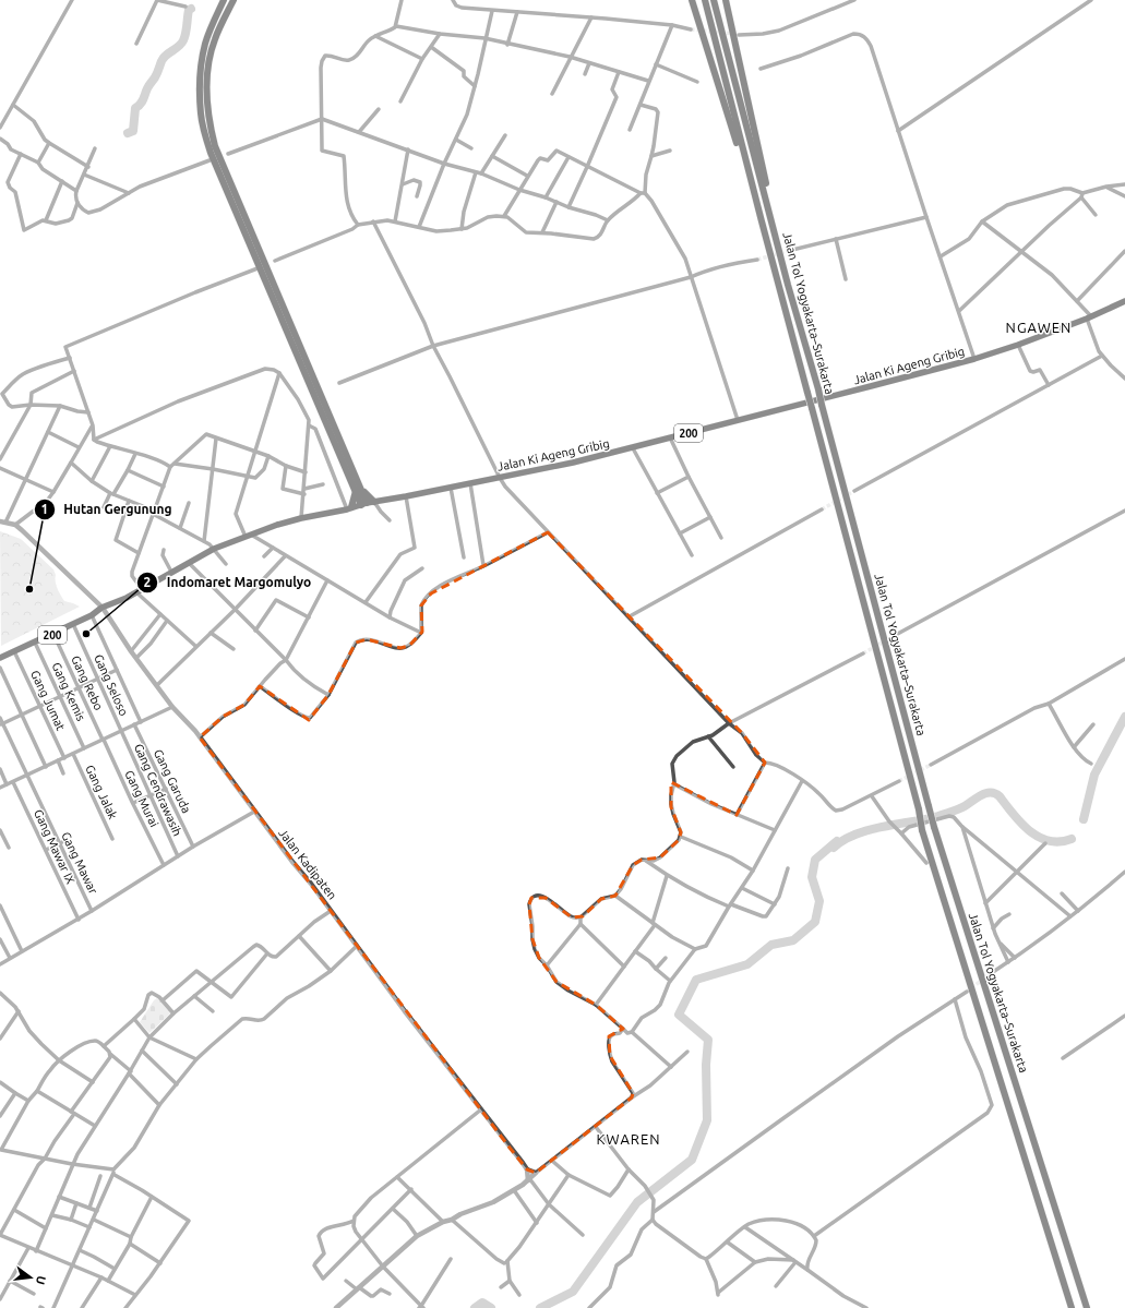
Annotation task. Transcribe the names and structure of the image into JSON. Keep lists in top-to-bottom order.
{
  "streets": {
    "highway": ["Jalan Tol Yogyakarta–Surakarta"],
    "main road": ["Jalan Ki Ageng Gribig", "200"],
    "street": [
      "Gang Rebo",
      "Gang Seloso",
      "Gang Kemis",
      "Gang Jumat",
      "Gang Garuda",
      "Gang Cendrawasih",
      "Gang Jalak",
      "Gang Murai",
      "Gang Mawar IX",
      "Gang Mawar",
      "Jalan Kadipaten"
    ]
  },
  "crossings": [
    ["Jalan Ki Ageng Gribig", "Gang Rebo"],
    ["Jalan Ki Ageng Gribig", "Gang Seloso"],
    ["Jalan Ki Ageng Gribig", "Gang Kemis"],
    ["Jalan Ki Ageng Gribig", "Gang Jumat"],
    ["Jalan Ki Ageng Gribig", "Jalan Kadipaten"],
    ["Gang Rebo", "Gang Murai"],
    ["Gang Seloso", "Gang Cendrawasih"]
  ],
  "districts": ["NGAWEN", "KWAREN"],
  "places": ["Hutan Gergunung", "Indomaret Margomulyo"],
  "north": "right"
}
